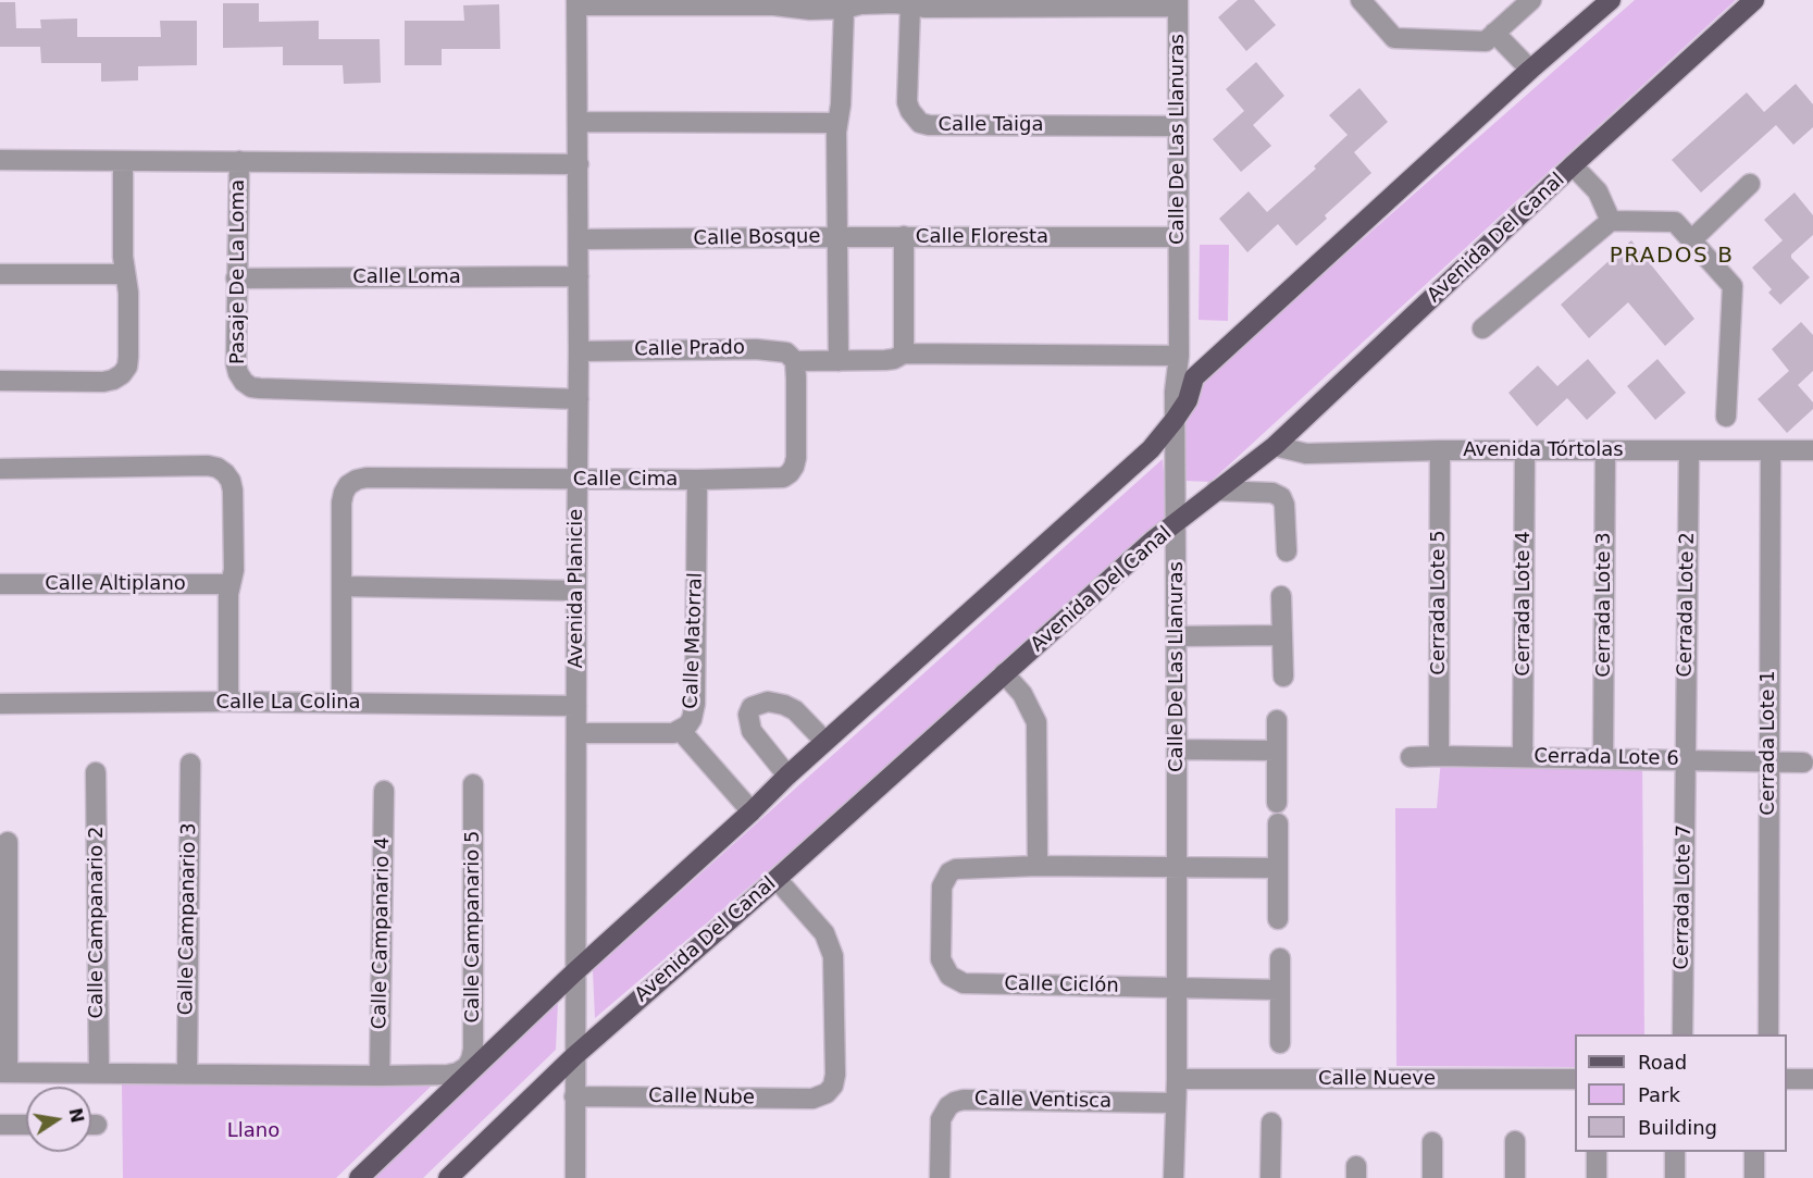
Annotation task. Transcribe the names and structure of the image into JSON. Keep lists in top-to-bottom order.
{
  "streets": {
    "main road": ["Avenida Del Canal"],
    "street": [
      "Calle Taiga",
      "Calle De Las Llanuras",
      "Calle Floresta",
      "Calle Bosque",
      "Pasaje De La Loma",
      "Calle Loma",
      "Calle Prado",
      "Avenida Tórtolas",
      "Calle Cima",
      "Calle Altiplano",
      "Avenida Planicie",
      "Cerrada Lote 5",
      "Cerrada Lote 4",
      "Cerrada Lote 3",
      "Cerrada Lote 2",
      "Calle Matorral",
      "Calle La Colina",
      "Cerrada Lote 1",
      "Cerrada Lote 6",
      "Cerrada Lote 7",
      "Calle Campanario 3",
      "Calle Campanario 2",
      "Calle Campanario 5",
      "Calle Campanario 4",
      "Calle Ciclón",
      "Calle Nueve",
      "Calle Nube",
      "Calle Ventisca"
    ]
  },
  "crossings": [
    ["Calle Taiga", "Calle De Las Llanuras"],
    ["Calle De Las Llanuras", "Calle Floresta"],
    ["Calle De Las Llanuras", "Avenida Del Canal"],
    ["Calle De Las Llanuras", "Calle Ciclón"],
    ["Calle De Las Llanuras", "Calle Nueve"],
    ["Calle De Las Llanuras", "Calle Ventisca"],
    ["Calle Bosque", "Avenida Planicie"],
    ["Avenida Del Canal", "Avenida Tórtolas"],
    ["Avenida Del Canal", "Avenida Planicie"],
    ["Avenida Del Canal", "Calle Nube"],
    ["Pasaje De La Loma", "Calle Loma"],
    ["Pasaje De La Loma", "Avenida Planicie"],
    ["Calle Loma", "Avenida Planicie"],
    ["Calle Prado", "Calle Cima"],
    ["Calle Prado", "Avenida Planicie"],
    ["Avenida Tórtolas", "Cerrada Lote 5"],
    ["Avenida Tórtolas", "Cerrada Lote 4"],
    ["Avenida Tórtolas", "Cerrada Lote 3"],
    ["Avenida Tórtolas", "Cerrada Lote 2"],
    ["Avenida Tórtolas", "Cerrada Lote 1"],
    ["Calle Cima", "Avenida Planicie"],
    ["Calle Cima", "Calle Matorral"],
    ["Avenida Planicie", "Calle Matorral"],
    ["Avenida Planicie", "Calle La Colina"],
    ["Avenida Planicie", "Calle Nube"],
    ["Cerrada Lote 5", "Cerrada Lote 6"],
    ["Cerrada Lote 4", "Cerrada Lote 6"],
    ["Cerrada Lote 3", "Cerrada Lote 6"],
    ["Cerrada Lote 2", "Cerrada Lote 6"],
    ["Cerrada Lote 2", "Cerrada Lote 7"],
    ["Cerrada Lote 1", "Cerrada Lote 6"],
    ["Cerrada Lote 6", "Cerrada Lote 7"],
    ["Calle Campanario 5", "Calle Campanario 4"]
  ],
  "districts": ["PRADOS B"],
  "parks": ["Llano"],
  "legend": ["Road", "Park", "Building"],
  "north": "right"
}
